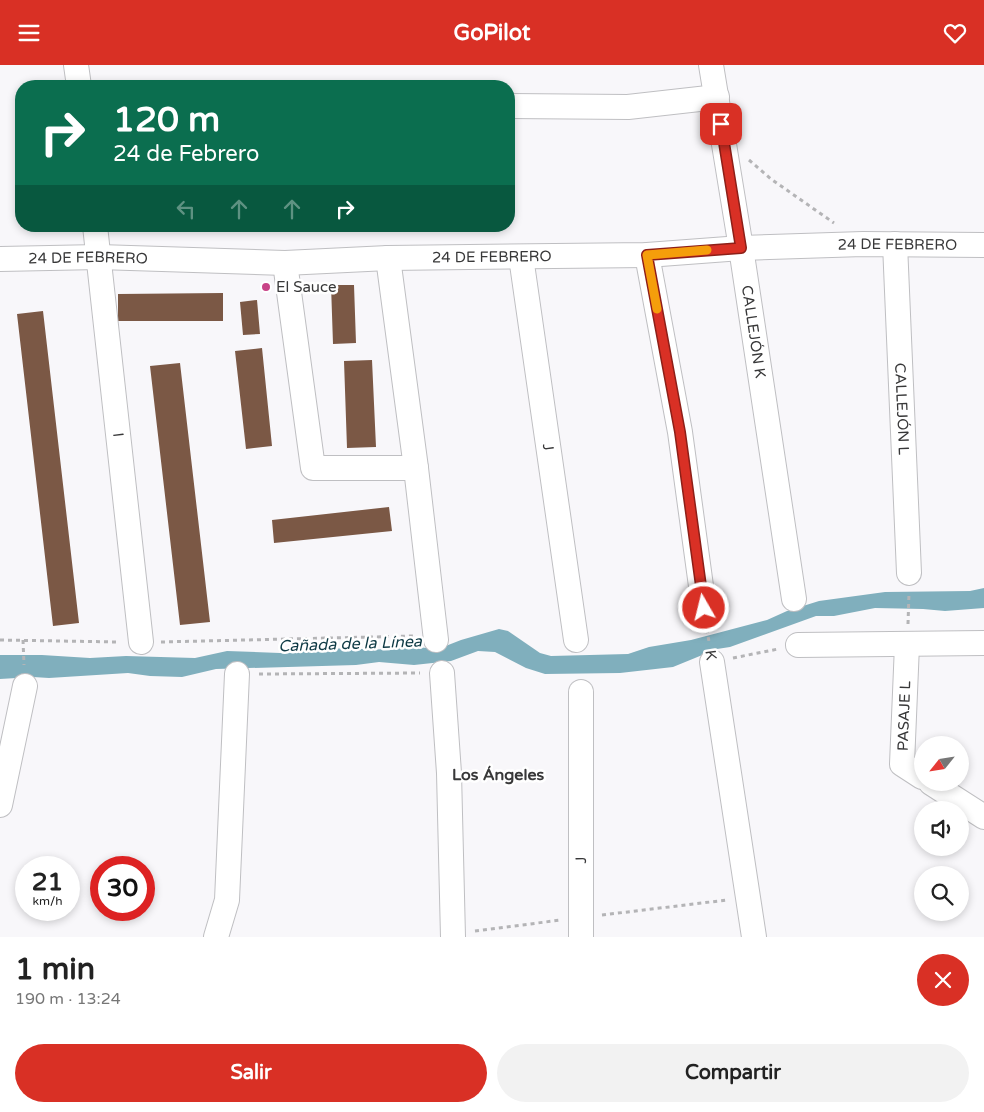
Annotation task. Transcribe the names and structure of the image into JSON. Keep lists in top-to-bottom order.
{
  "streets": {
    "street": [
      "24 DE FEBRERO",
      "CALLEJÓN K",
      "CALLEJÓN L",
      "I",
      "J",
      "K",
      "PASAJE L"
    ]
  },
  "crossings": [
    ["24 DE FEBRERO", "CALLEJÓN K"],
    ["24 DE FEBRERO", "CALLEJÓN L"],
    ["24 DE FEBRERO", "I"],
    ["24 DE FEBRERO", "J"]
  ],
  "districts": ["Los Ángeles"],
  "water": ["Cañada de la Línea"],
  "places": ["El Sauce"],
  "north": "bottom left",
  "page": {
    "header": "GoPilot",
    "turn": ["120 m", "24 de Febrero"],
    "speed": "21 km/h",
    "limit": "30",
    "heading": ["1 min", "190 m · 13:24"],
    "buttons": ["Salir", "Compartir"]
  }
}
